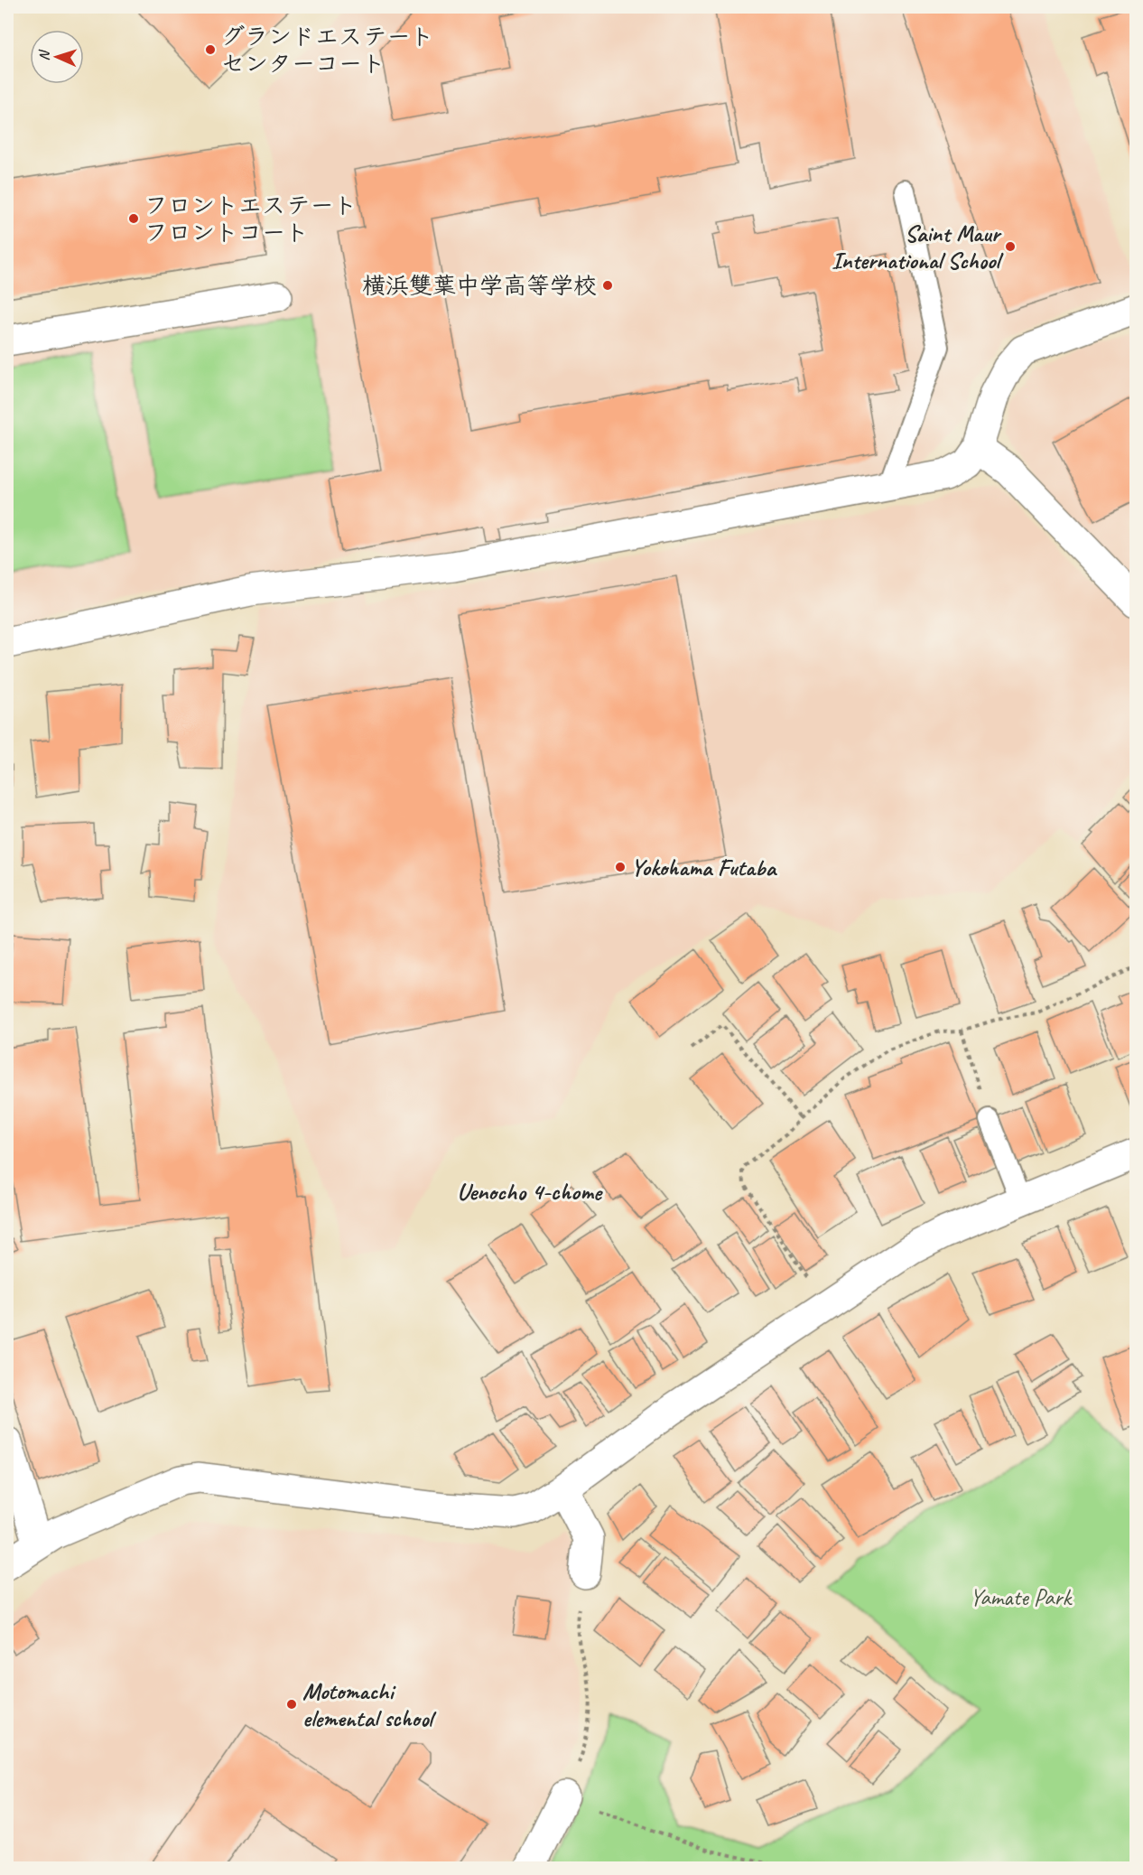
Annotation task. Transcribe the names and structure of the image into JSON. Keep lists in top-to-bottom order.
{
  "districts": ["Uenocho 4-chome"],
  "parks": ["Yamate Park"],
  "places": [
    "グランドエステート センターコート",
    "フロントエステート フロントコート",
    "Saint Maur International School",
    "横浜雙葉中学高等学校",
    "Yokohama Futaba",
    "Motomachi elemental school"
  ],
  "north": "left"
}
